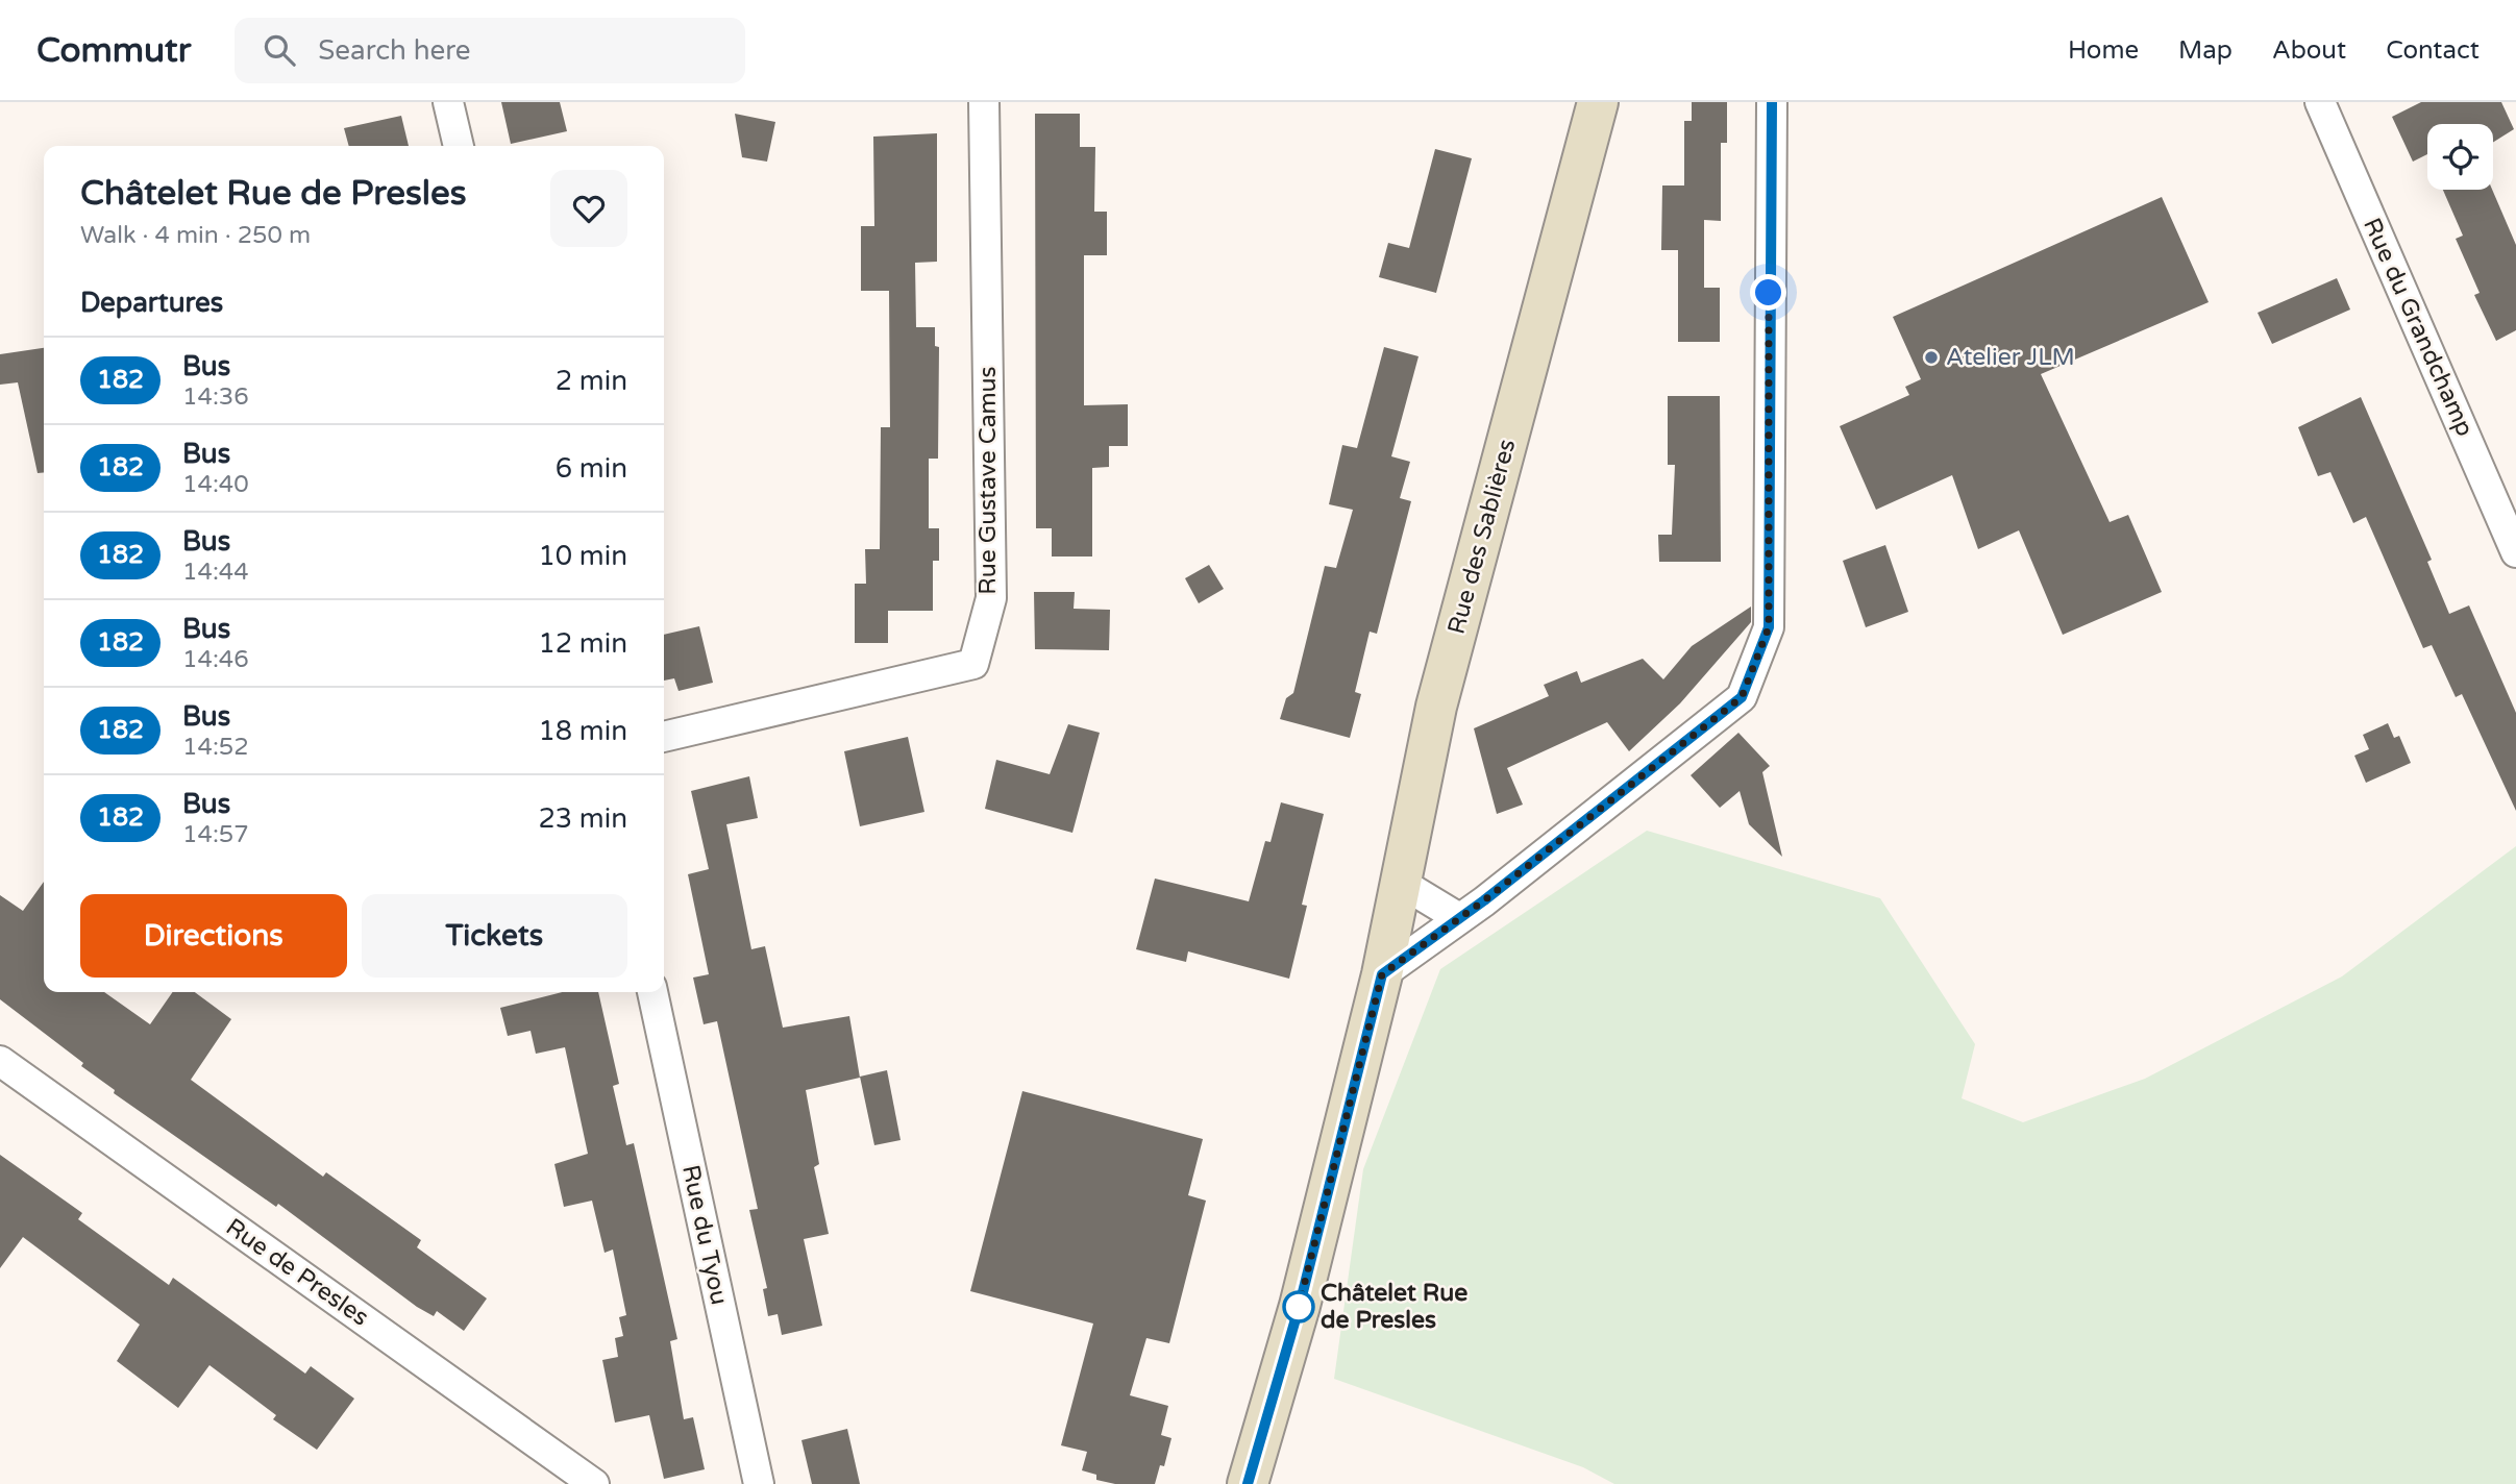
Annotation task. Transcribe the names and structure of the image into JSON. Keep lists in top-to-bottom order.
{
  "streets": {
    "main road": ["Rue des Sablières"],
    "street": [
      "Rue du Grandchamp",
      "Rue Gustave Camus",
      "Rue du Tyou",
      "Rue de Presles"
    ]
  },
  "places": ["Atelier JLM", "Châtelet Rue de Presles"],
  "lines": ["bus line 182"],
  "page": {
    "header": "Commutr",
    "search": "Search here",
    "nav": [
      "Home",
      "Map",
      "About",
      "Contact"
    ],
    "heading": [
      ["Châtelet Rue de Presles", "Walk · 4 min · 250 m"],
      "Departures"
    ],
    "list": [
      {
        "mark": "182",
        "name": "Bus",
        "note": "14:36",
        "value": "2 min"
      },
      {
        "mark": "182",
        "name": "Bus",
        "note": "14:40",
        "value": "6 min"
      },
      {
        "mark": "182",
        "name": "Bus",
        "note": "14:44",
        "value": "10 min"
      },
      {
        "mark": "182",
        "name": "Bus",
        "note": "14:46",
        "value": "12 min"
      },
      {
        "mark": "182",
        "name": "Bus",
        "note": "14:52",
        "value": "18 min"
      },
      {
        "mark": "182",
        "name": "Bus",
        "note": "14:57",
        "value": "23 min"
      }
    ],
    "buttons": ["Directions", "Tickets"]
  }
}
